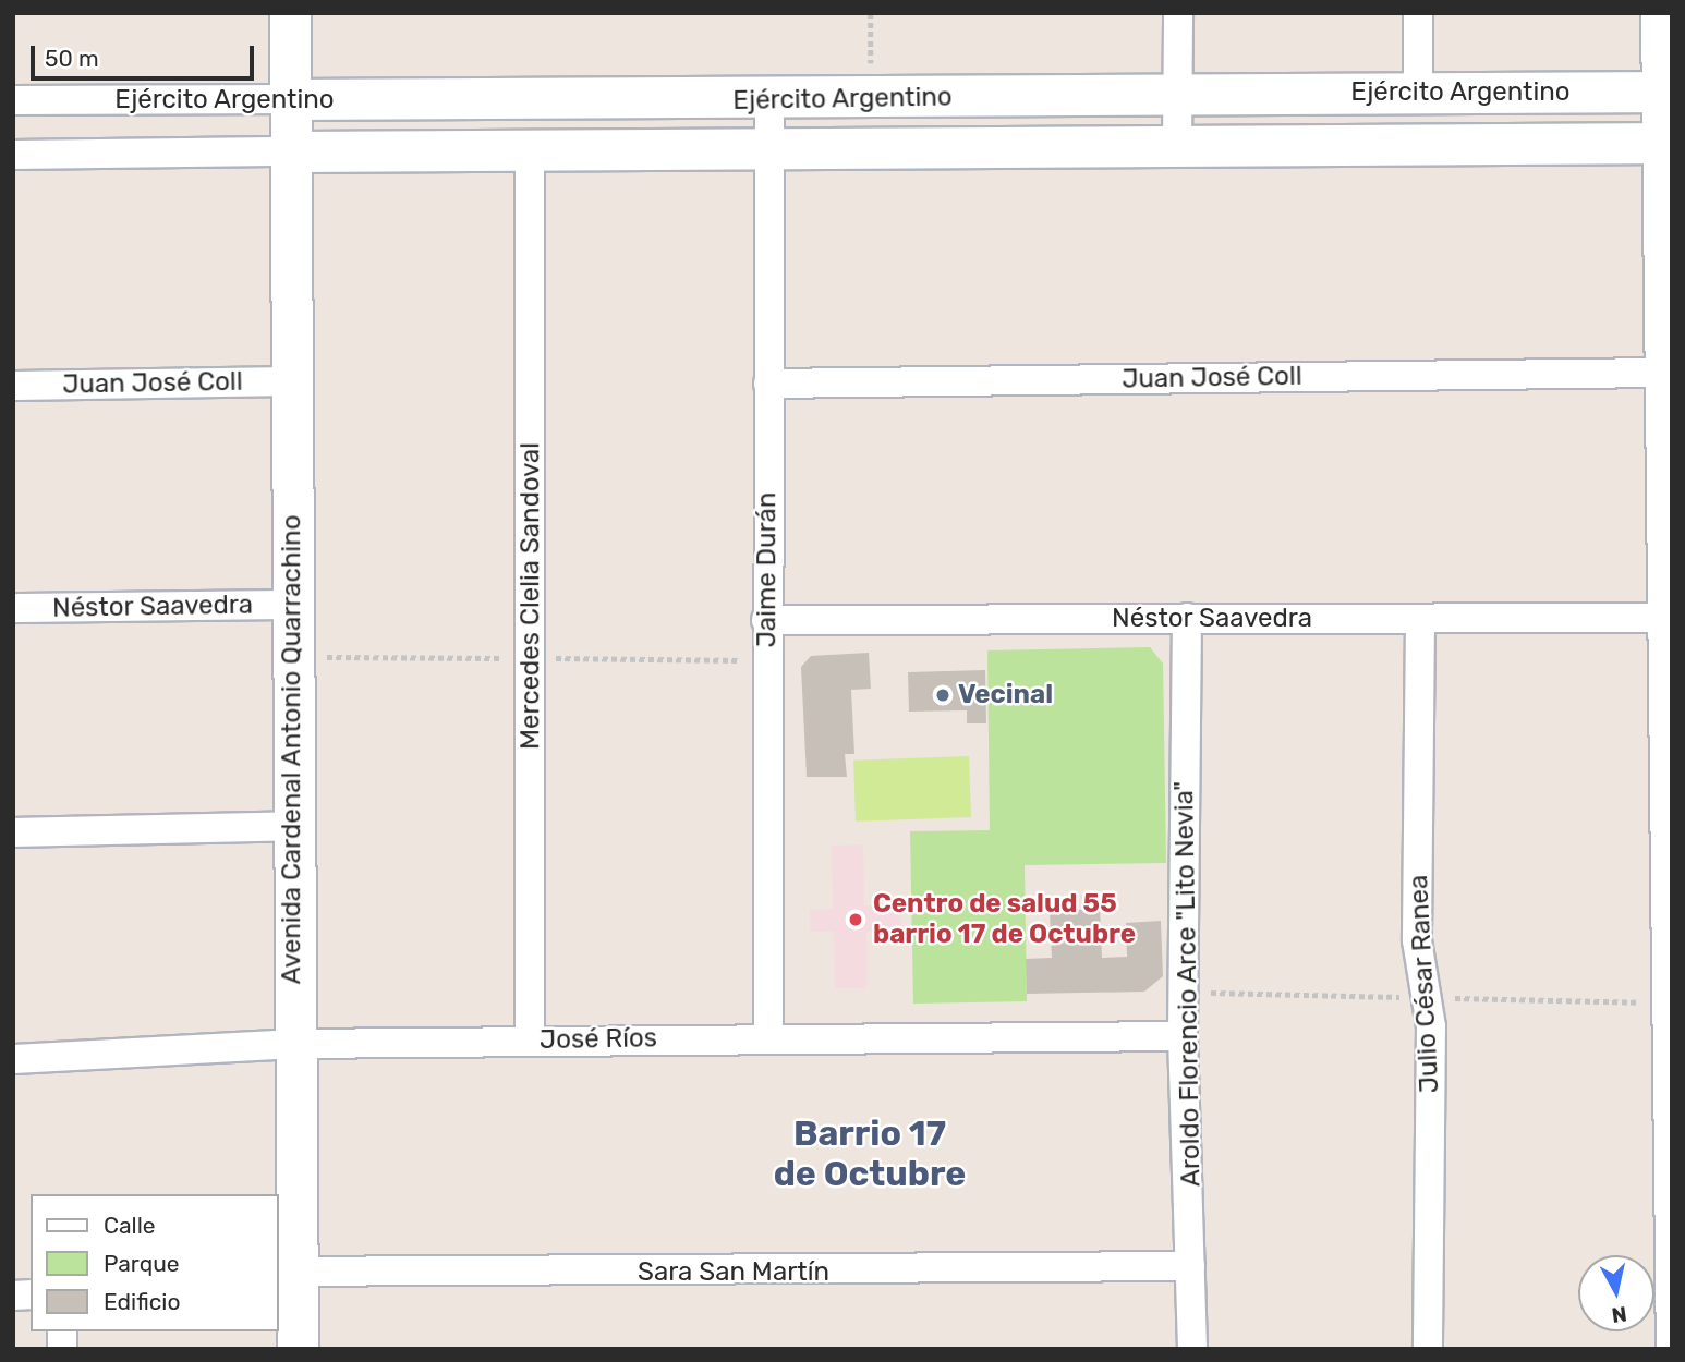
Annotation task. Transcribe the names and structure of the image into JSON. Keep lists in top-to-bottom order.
{
  "streets": {
    "street": [
      "Ejército Argentino",
      "Juan José Coll",
      "Jaime Durán",
      "Mercedes Clelia Sandoval",
      "Néstor Saavedra",
      "Avenida Cardenal Antonio Quarrachino",
      "Aroldo Florencio Arce \"Lito Nevia\"",
      "Julio César Ranea",
      "José Ríos",
      "Sara San Martín"
    ]
  },
  "crossings": [
    ["Ejército Argentino", "Jaime Durán"],
    ["Ejército Argentino", "Mercedes Clelia Sandoval"],
    ["Ejército Argentino", "Avenida Cardenal Antonio Quarrachino"],
    ["Juan José Coll", "Jaime Durán"],
    ["Juan José Coll", "Avenida Cardenal Antonio Quarrachino"],
    ["Jaime Durán", "Néstor Saavedra"],
    ["Jaime Durán", "José Ríos"],
    ["Mercedes Clelia Sandoval", "José Ríos"],
    ["Néstor Saavedra", "Avenida Cardenal Antonio Quarrachino"],
    ["Néstor Saavedra", "Aroldo Florencio Arce \"Lito Nevia\""],
    ["Néstor Saavedra", "Julio César Ranea"],
    ["Avenida Cardenal Antonio Quarrachino", "José Ríos"],
    ["Avenida Cardenal Antonio Quarrachino", "Sara San Martín"],
    ["Aroldo Florencio Arce \"Lito Nevia\"", "José Ríos"],
    ["Aroldo Florencio Arce \"Lito Nevia\"", "Sara San Martín"]
  ],
  "districts": ["Barrio 17 de Octubre"],
  "places": ["Vecinal", "Centro de salud 55 barrio 17 de Octubre"],
  "legend": ["Calle", "Parque", "Edificio"],
  "scale_bar": "50 m",
  "north": "bottom"
}
